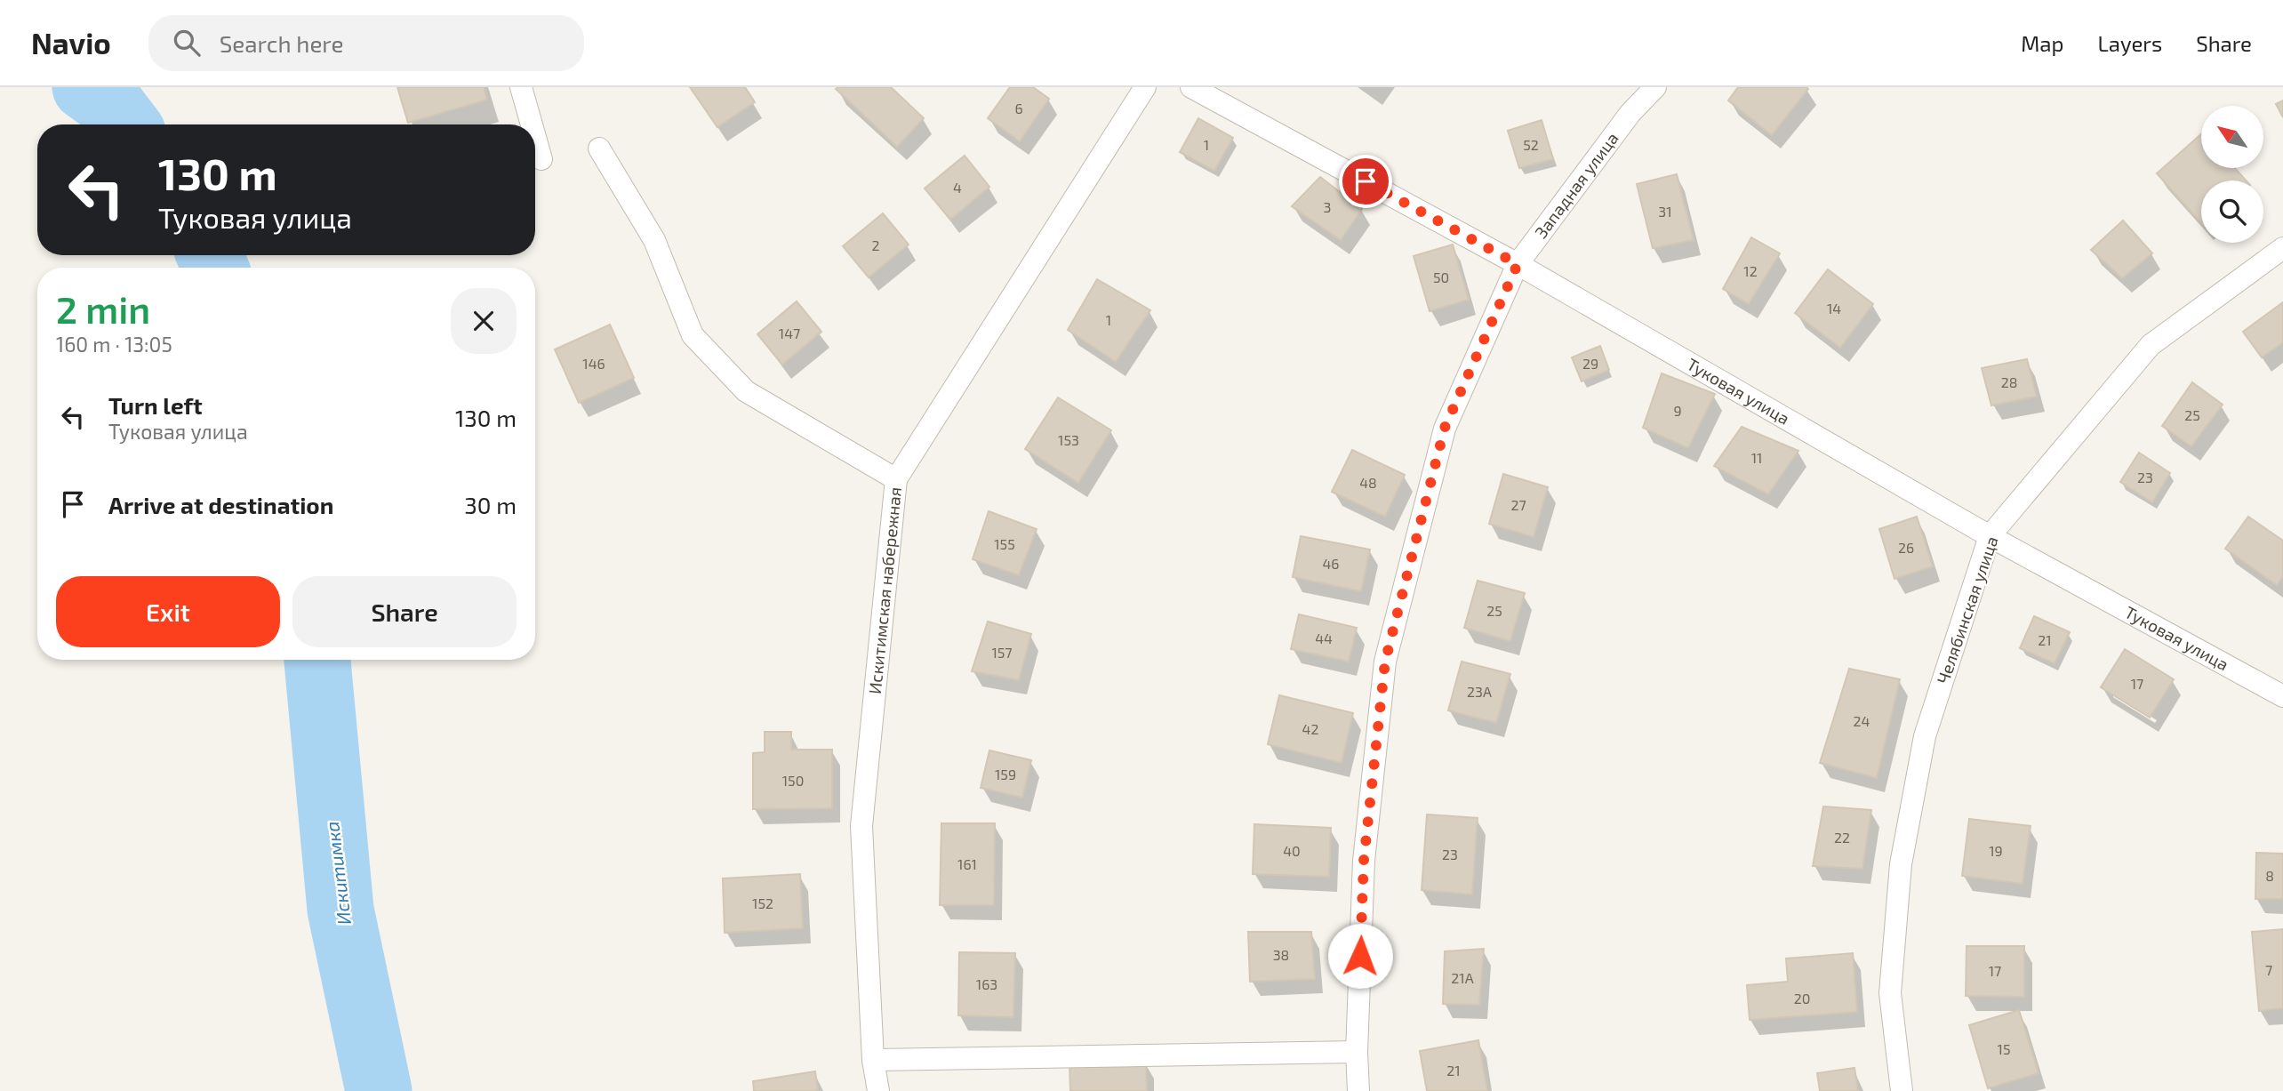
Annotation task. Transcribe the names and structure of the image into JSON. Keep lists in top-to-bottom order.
{
  "streets": {
    "lane": [
      "Западная улица",
      "Туковая улица",
      "Искитимская набережная",
      "Челябинская улица"
    ]
  },
  "crossings": [
    ["Западная улица", "Туковая улица"],
    ["Туковая улица", "Челябинская улица"]
  ],
  "water": ["Искитимка"],
  "house_numbers": [
    "6",
    "1",
    "52",
    "4",
    "3",
    "31",
    "2",
    "12",
    "50",
    "14",
    "1",
    "147",
    "146",
    "29",
    "28",
    "9",
    "25",
    "153",
    "11",
    "23",
    "48",
    "27",
    "155",
    "26",
    "46",
    "25",
    "44",
    "21",
    "157",
    "17",
    "23А",
    "24",
    "42",
    "159",
    "150",
    "22",
    "40",
    "19",
    "23",
    "161",
    "8",
    "152",
    "38",
    "7",
    "17",
    "21А",
    "163",
    "20",
    "15",
    "21"
  ],
  "north": "top left",
  "page": {
    "header": "Navio",
    "search": "Search here",
    "nav": ["Map", "Layers", "Share"],
    "turn": ["130 m", "Туковая улица"],
    "heading": ["2 min", "160 m · 13:05"],
    "list": [
      {
        "name": "Turn left",
        "note": "Туковая улица",
        "value": "130 m"
      },
      {
        "name": "Arrive at destination",
        "value": "30 m"
      }
    ],
    "buttons": ["Exit", "Share"]
  }
}
